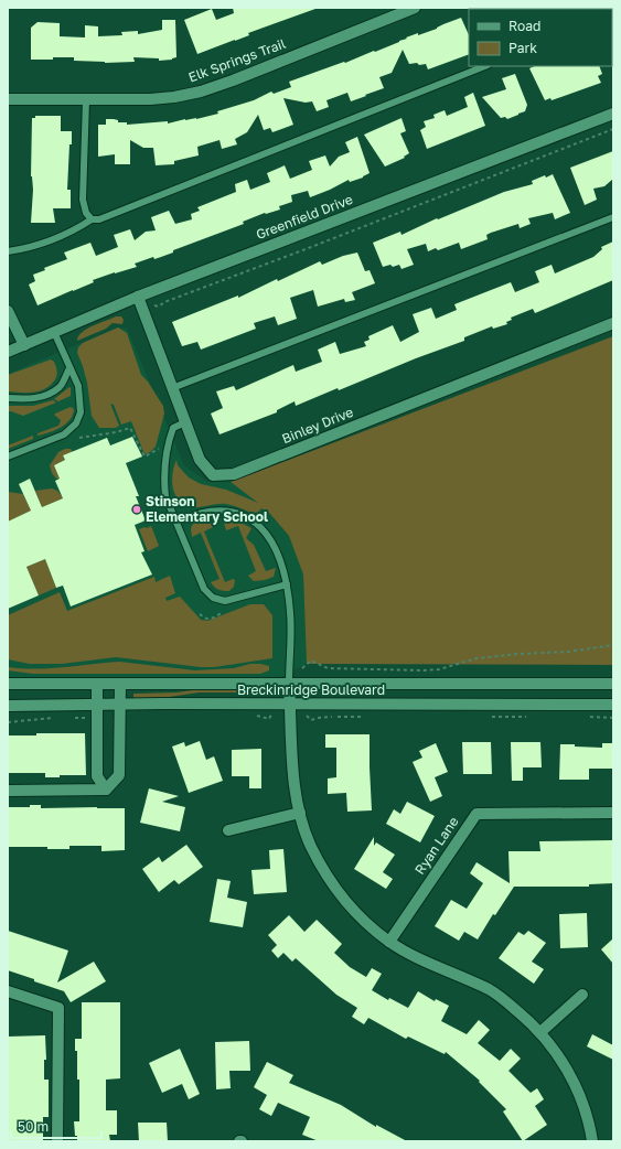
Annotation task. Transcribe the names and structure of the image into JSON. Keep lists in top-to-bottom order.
{
  "streets": {
    "street": [
      "Elk Springs Trail",
      "Greenfield Drive",
      "Binley Drive",
      "Breckinridge Boulevard",
      "Ryan Lane"
    ]
  },
  "crossings": [
    ["Greenfield Drive", "Binley Drive"]
  ],
  "places": ["Stinson Elementary School"],
  "legend": ["Road", "Park"],
  "scale_bar": "50 m"
}
